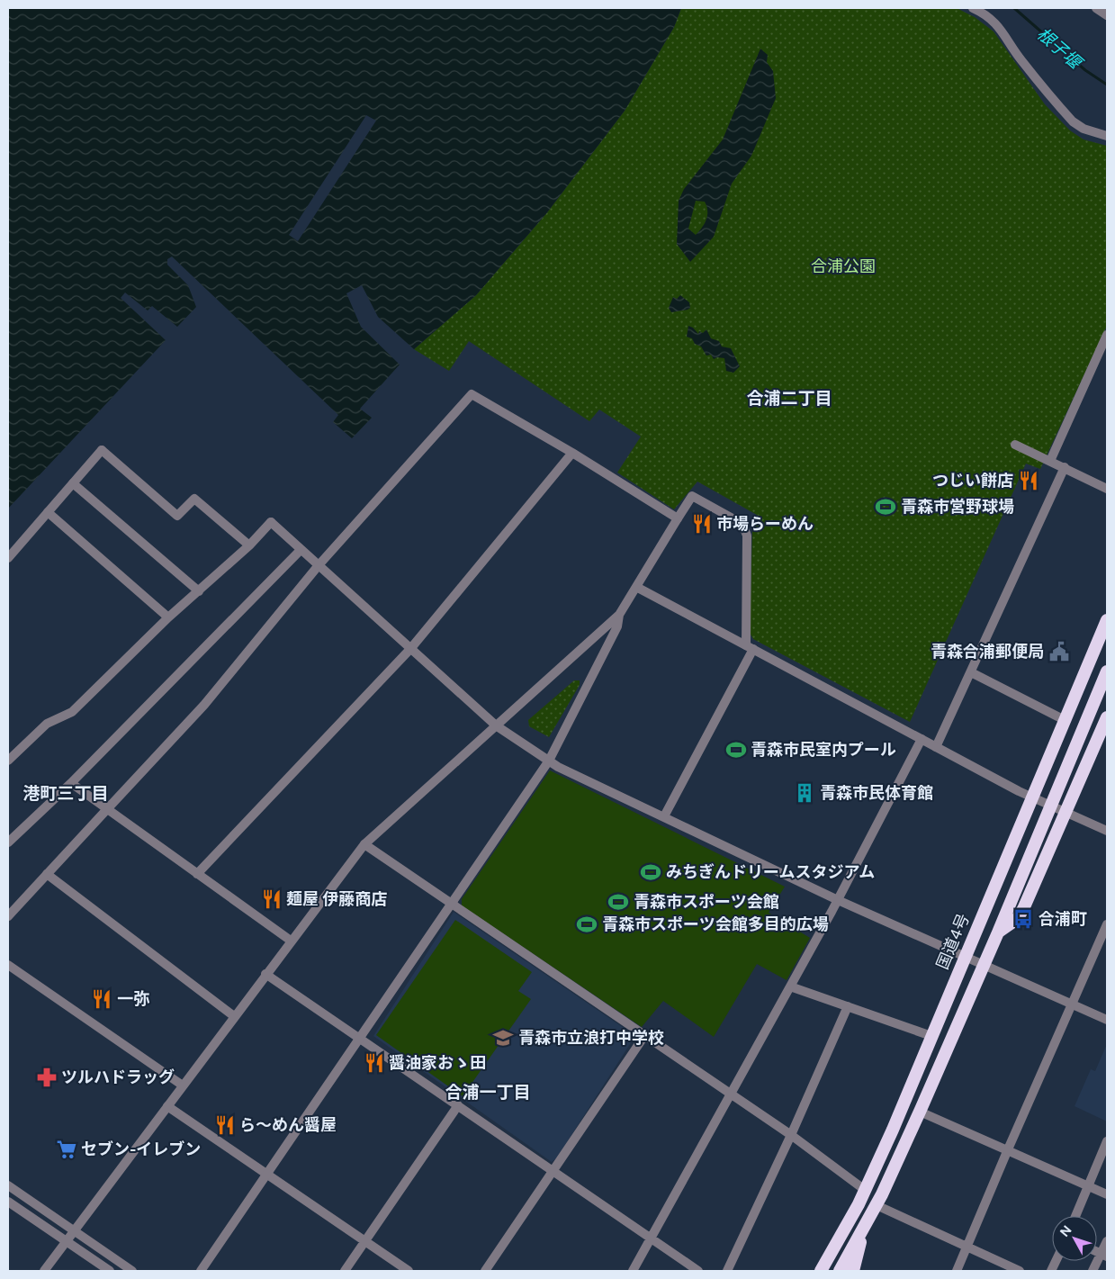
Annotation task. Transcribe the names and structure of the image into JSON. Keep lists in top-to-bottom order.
{
  "streets": {
    "highway": ["国道4号"]
  },
  "districts": ["合浦二丁目", "港町三丁目", "合浦一丁目"],
  "water": ["根子堰"],
  "parks": ["合浦公園"],
  "places": {
    "restaurant": [
      "つじい餅店",
      "市場らーめん",
      "麺屋 伊藤商店",
      "一弥",
      "醤油家おゝ田",
      "ら～めん醤屋"
    ],
    "sports": [
      "青森市営野球場",
      "青森市民室内プール",
      "みちぎんドリームスタジアム",
      "青森市スポーツ会館",
      "青森市スポーツ会館多目的広場"
    ],
    "public building": ["青森合浦郵便局"],
    "building": ["青森市民体育館"],
    "bus stop": ["合浦町"],
    "school or university": ["青森市立浪打中学校"],
    "pharmacy": ["ツルハドラッグ"],
    "supermarket": ["セブン-イレブン"]
  },
  "north": "top left"
}
